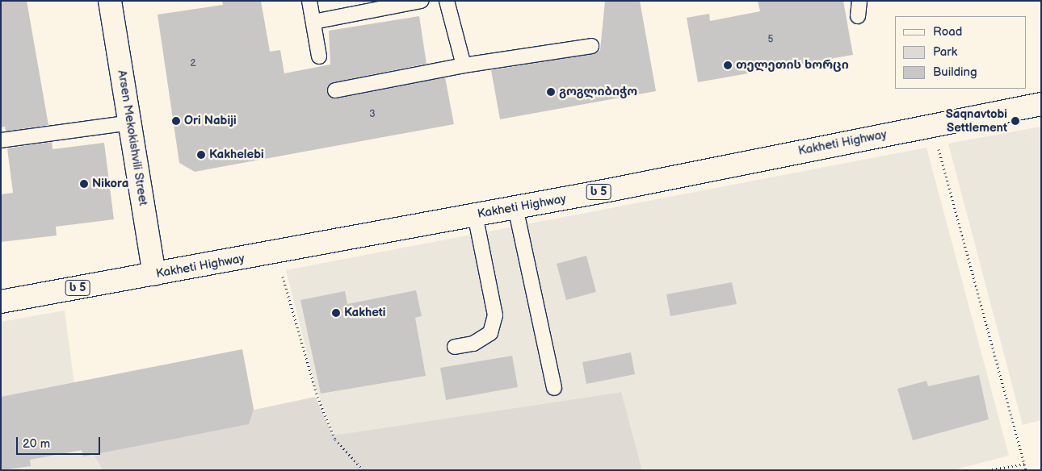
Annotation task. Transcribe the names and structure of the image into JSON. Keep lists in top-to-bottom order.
{
  "streets": {
    "main road": ["Arsen Mekokishvili Street", "Kakheti Highway", "ს 5"]
  },
  "crossings": [
    ["Arsen Mekokishvili Street", "Kakheti Highway"]
  ],
  "places": [
    "თელეთის ხორცი",
    "გოგლიბიჭო",
    "Ori Nabiji",
    "Saqnavtobi Settlement",
    "Kakhelebi",
    "Nikora",
    "Kakheti"
  ],
  "house_numbers": ["5", "2", "3"],
  "legend": ["Road", "Park", "Building"],
  "scale_bar": "20 m"
}
